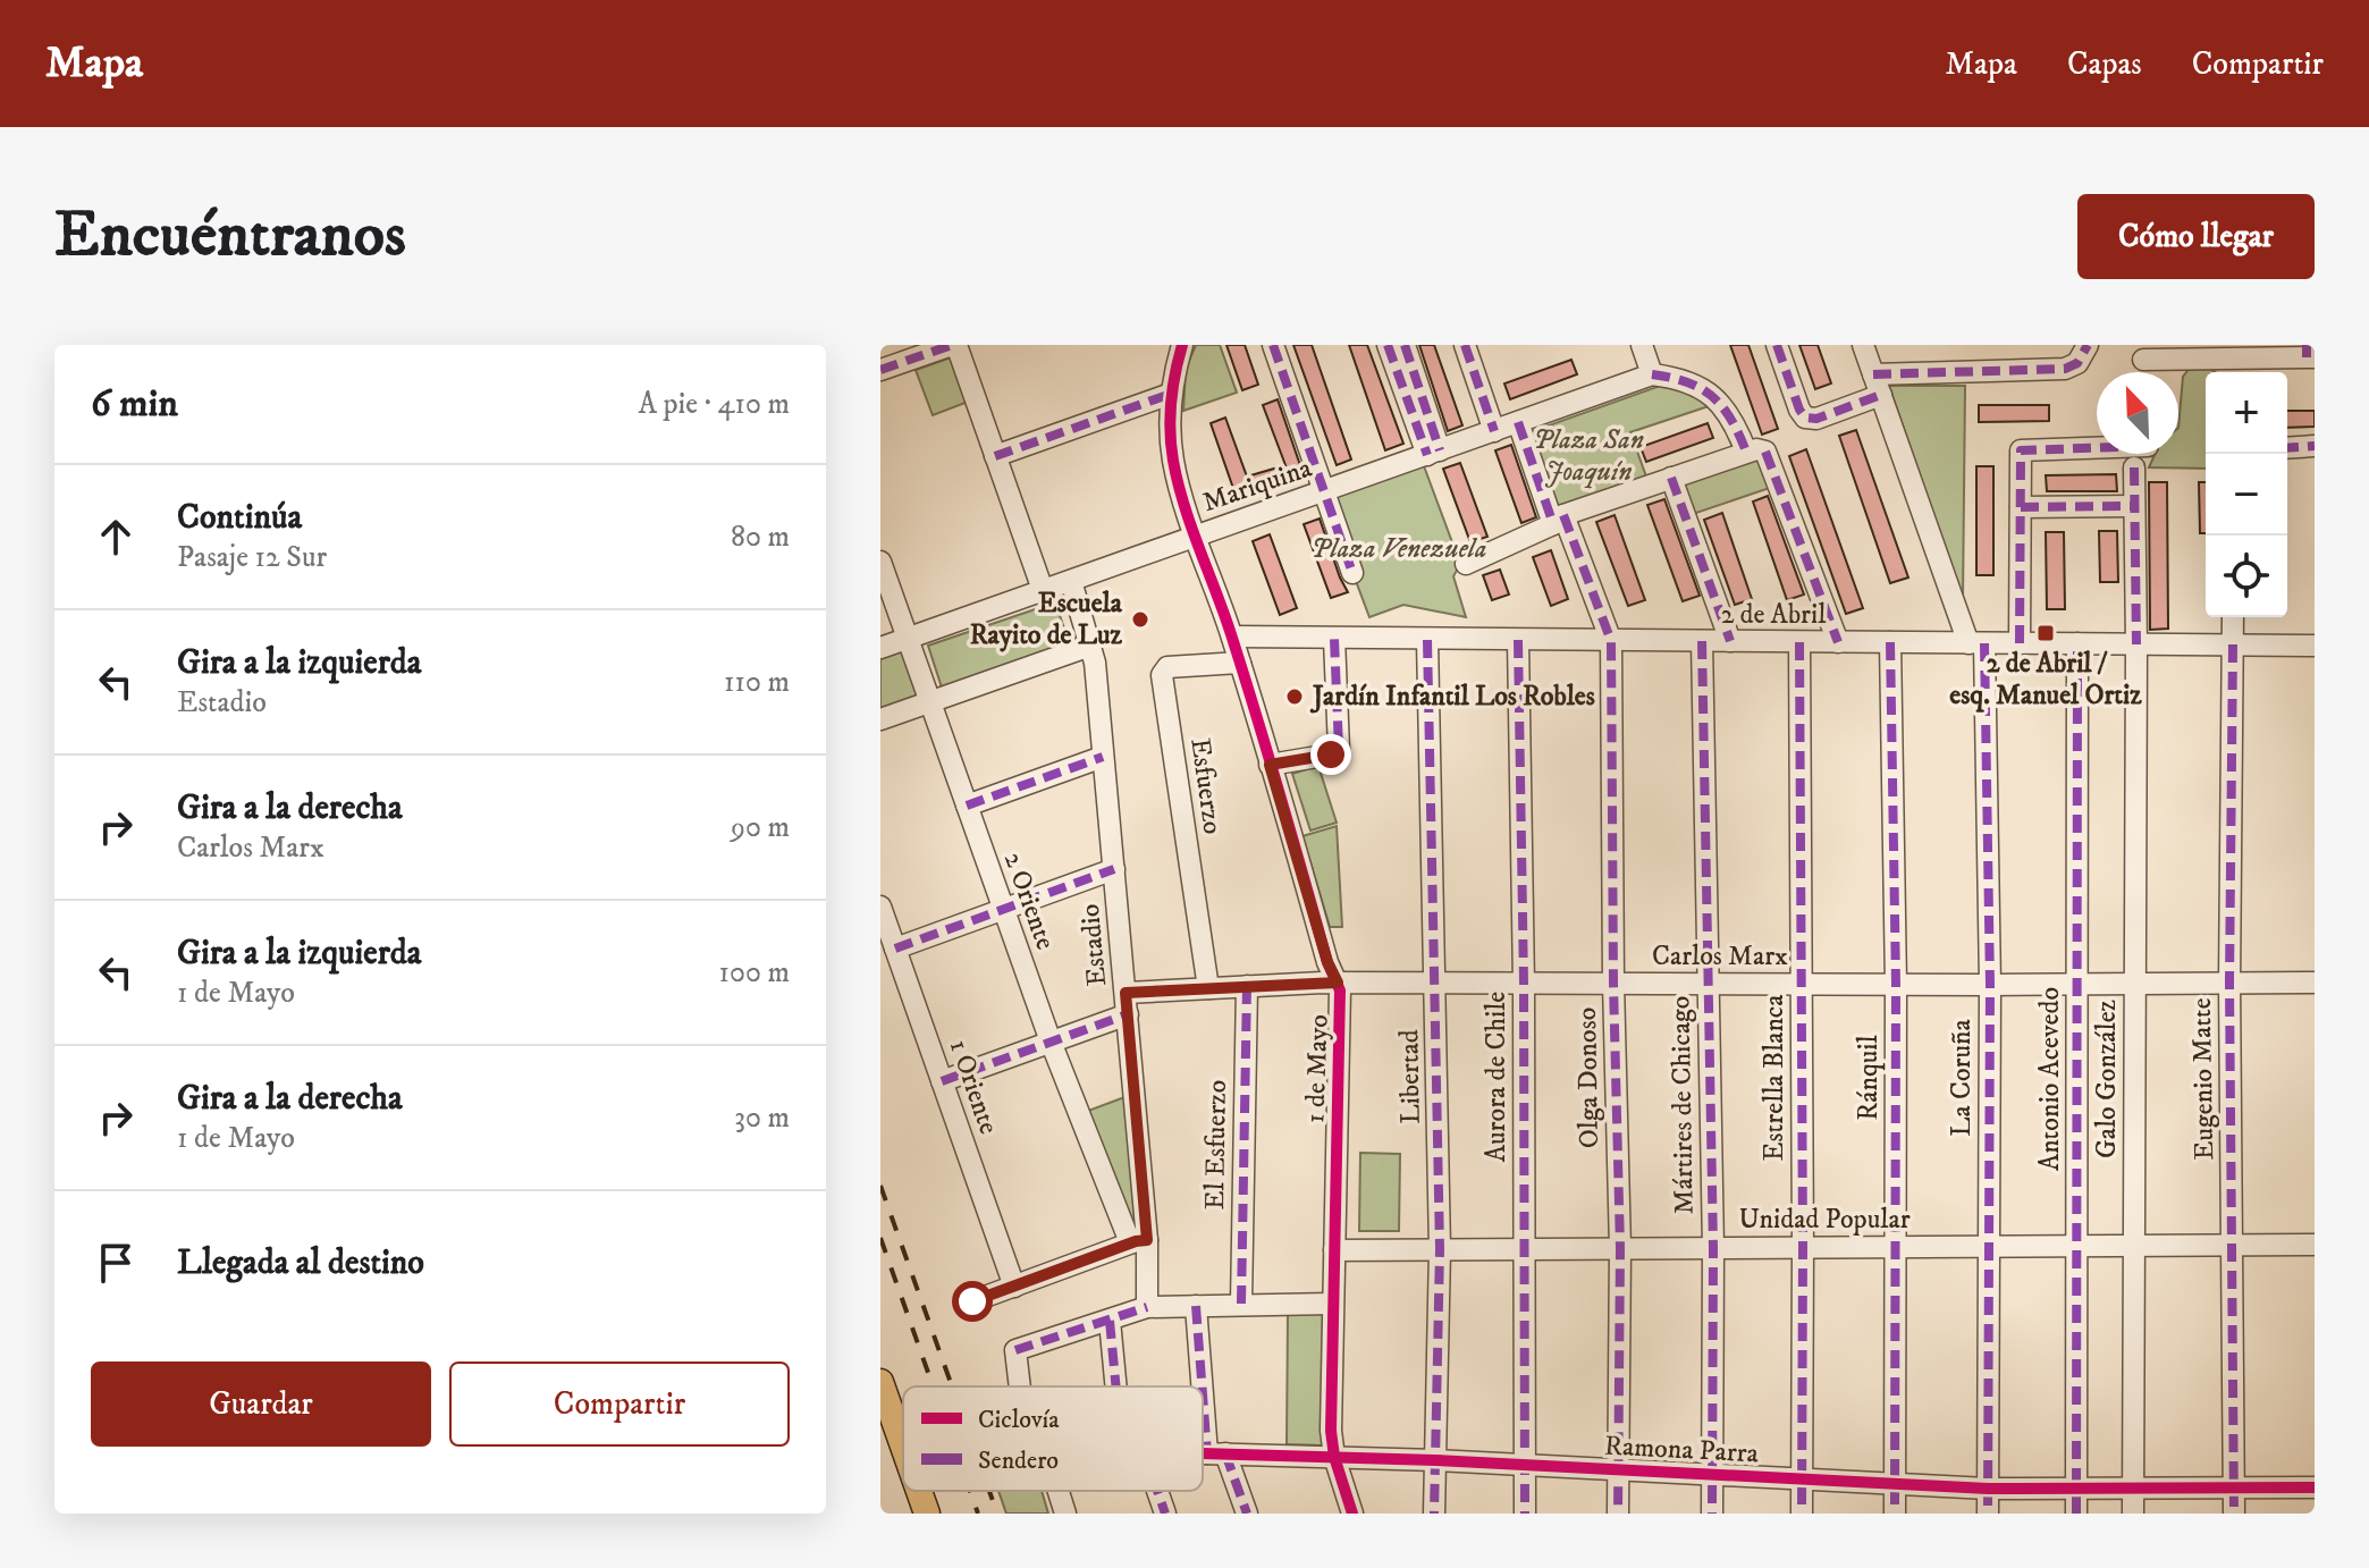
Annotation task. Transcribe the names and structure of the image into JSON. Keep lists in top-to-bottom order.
{
  "streets": {
    "street": [
      "Mariquina",
      "2 de Abril",
      "Esfuerzo",
      "2 Oriente",
      "Estadio",
      "Carlos Marx",
      "1 de Mayo",
      "Libertad",
      "Aurora de Chile",
      "Olga Donoso",
      "Estrella Blanca",
      "Ránquil",
      "La Coruña",
      "Antonio Acevedo",
      "Galo González",
      "Eugenio Matte",
      "1 Oriente",
      "Mártires de Chicago",
      "El Esfuerzo",
      "Unidad Popular",
      "Ramona Parra"
    ]
  },
  "crossings": [
    ["Mariquina", "2 Oriente"],
    ["Mariquina", "Estadio"],
    ["Mariquina", "1 de Mayo"],
    ["2 de Abril", "1 de Mayo"],
    ["2 de Abril", "Libertad"],
    ["2 de Abril", "Aurora de Chile"],
    ["2 de Abril", "Olga Donoso"],
    ["2 de Abril", "Estrella Blanca"],
    ["2 de Abril", "Ránquil"],
    ["2 de Abril", "La Coruña"],
    ["2 de Abril", "Antonio Acevedo"],
    ["2 de Abril", "Galo González"],
    ["2 de Abril", "Eugenio Matte"],
    ["2 de Abril", "Mártires de Chicago"],
    ["Esfuerzo", "Carlos Marx"],
    ["Esfuerzo", "1 de Mayo"],
    ["2 Oriente", "Estadio"],
    ["2 Oriente", "Carlos Marx"],
    ["Estadio", "Carlos Marx"],
    ["Carlos Marx", "1 de Mayo"],
    ["Carlos Marx", "Libertad"],
    ["Carlos Marx", "Aurora de Chile"],
    ["Carlos Marx", "Olga Donoso"],
    ["Carlos Marx", "Estrella Blanca"],
    ["Carlos Marx", "Ránquil"],
    ["Carlos Marx", "La Coruña"],
    ["Carlos Marx", "Antonio Acevedo"],
    ["Carlos Marx", "Galo González"],
    ["Carlos Marx", "Eugenio Matte"],
    ["Carlos Marx", "1 Oriente"],
    ["Carlos Marx", "Mártires de Chicago"],
    ["Carlos Marx", "El Esfuerzo"],
    ["1 de Mayo", "Unidad Popular"],
    ["1 de Mayo", "Ramona Parra"],
    ["Libertad", "Unidad Popular"],
    ["Libertad", "Ramona Parra"],
    ["Aurora de Chile", "Unidad Popular"],
    ["Aurora de Chile", "Ramona Parra"],
    ["Olga Donoso", "Unidad Popular"],
    ["Olga Donoso", "Ramona Parra"],
    ["Estrella Blanca", "Unidad Popular"],
    ["Estrella Blanca", "Ramona Parra"],
    ["Ránquil", "Unidad Popular"],
    ["Ránquil", "Ramona Parra"],
    ["La Coruña", "Unidad Popular"],
    ["La Coruña", "Ramona Parra"],
    ["Antonio Acevedo", "Unidad Popular"],
    ["Antonio Acevedo", "Ramona Parra"],
    ["Galo González", "Unidad Popular"],
    ["Galo González", "Ramona Parra"],
    ["Eugenio Matte", "Unidad Popular"],
    ["Eugenio Matte", "Ramona Parra"],
    ["Mártires de Chicago", "Unidad Popular"],
    ["Mártires de Chicago", "Ramona Parra"]
  ],
  "parks": ["Plaza San Joaquín", "Plaza Venezuela"],
  "places": {
    "other": ["Escuela Rayito de Luz", "Jardín Infantil Los Robles"],
    "transit": ["2 de Abril / esq. Manuel Ortiz"]
  },
  "legend": ["Ciclovía", "Sendero"],
  "north": "top left",
  "page": {
    "header": "Mapa",
    "nav": ["Mapa", "Capas", "Compartir"],
    "buttons": [
      "Cómo llegar",
      ["Guardar", "Compartir"]
    ],
    "title": "Encuéntranos",
    "heading": ["6 min", "A pie · 410 m"],
    "map_buttons": ["+", "−"],
    "list": [
      ["Continúa", "Pasaje 12 Sur", "80 m"],
      ["Gira a la izquierda", "Estadio", "110 m"],
      ["Gira a la derecha", "Carlos Marx", "90 m"],
      ["Gira a la izquierda", "1 de Mayo", "100 m"],
      ["Gira a la derecha", "1 de Mayo", "30 m"],
      "Llegada al destino"
    ]
  }
}
